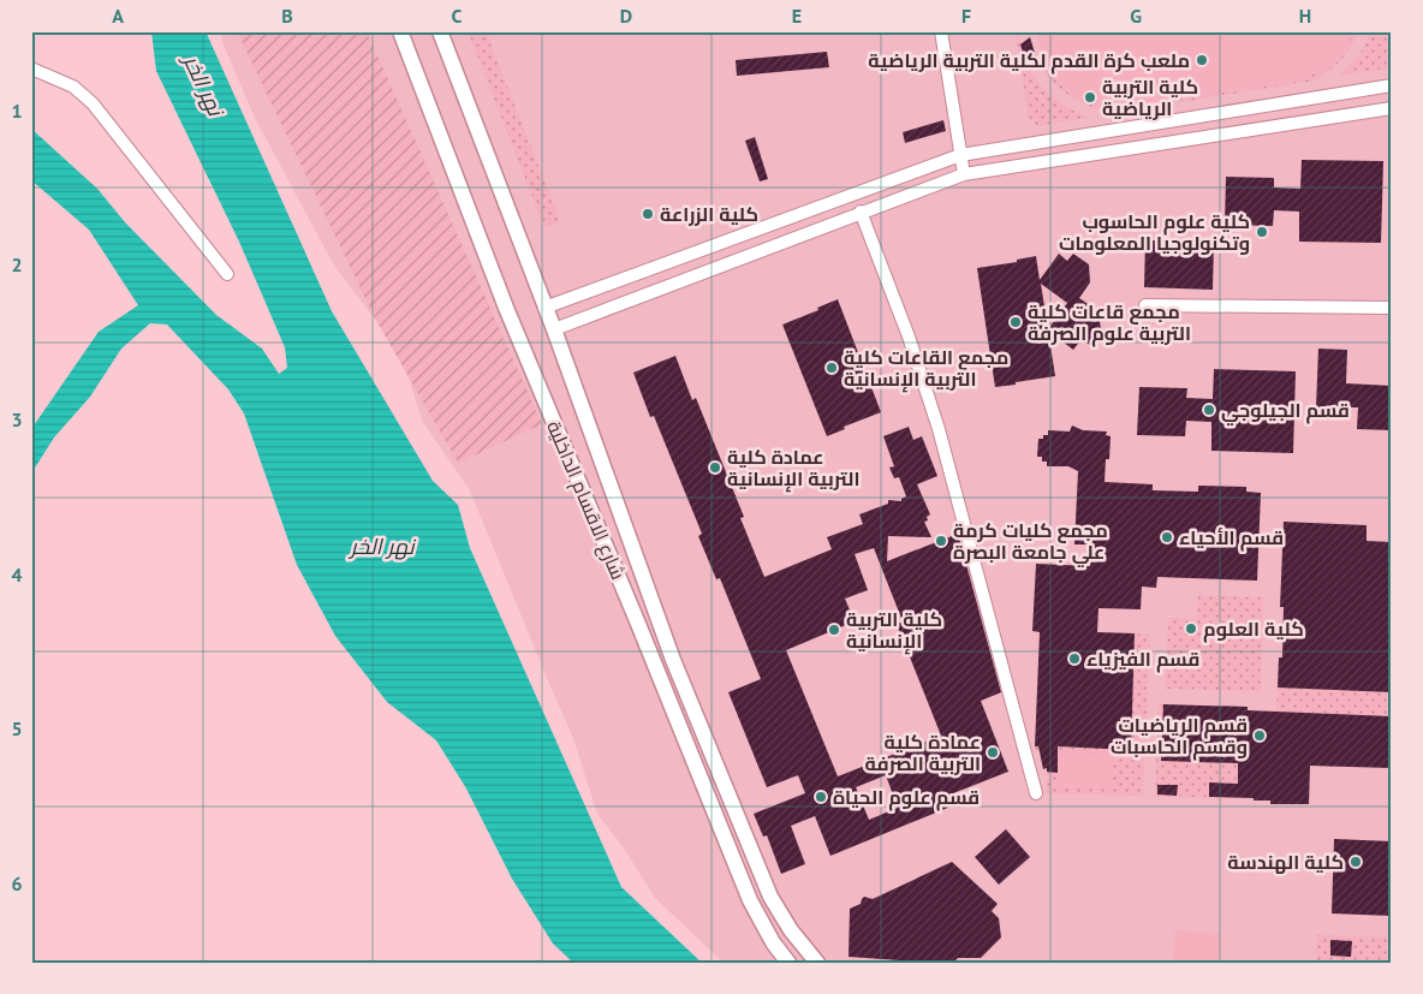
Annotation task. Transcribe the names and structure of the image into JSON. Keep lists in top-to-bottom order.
{
  "streets": {
    "street": ["شارع الاقسام الداخلية"]
  },
  "water": ["نهر الخر"],
  "places": [
    "ملعب كرة القدم لكلية التربية الرياضية",
    "كلية التربية الرياضية",
    "كلية الزراعة",
    "كلية علوم الحاسوب وتكنولوجيا المعلومات",
    "مجمع قاعات كلية التربية علوم الصرفة",
    "مجمع القاعات كلية التربية الإنسانية",
    "قسم الجيلوجي",
    "عمادة كلية التربية الإنسانية",
    "قسم الأحياء",
    "مجمع كليات كرمة علي جامعة البصرة",
    "كلية العلوم",
    "كلية التربية الإنسانية",
    "قسم الفيزياء",
    "قسم الرياضيات وقسم الحاسبات",
    "عمادة كلية التربية الصرفة",
    "قسم علوم الحياة",
    "كلية الهندسة"
  ],
  "grid": {
    "columns": [
      "A",
      "B",
      "C",
      "D",
      "E",
      "F",
      "G",
      "H"
    ],
    "rows": [
      "1",
      "2",
      "3",
      "4",
      "5",
      "6"
    ]
  }
}
